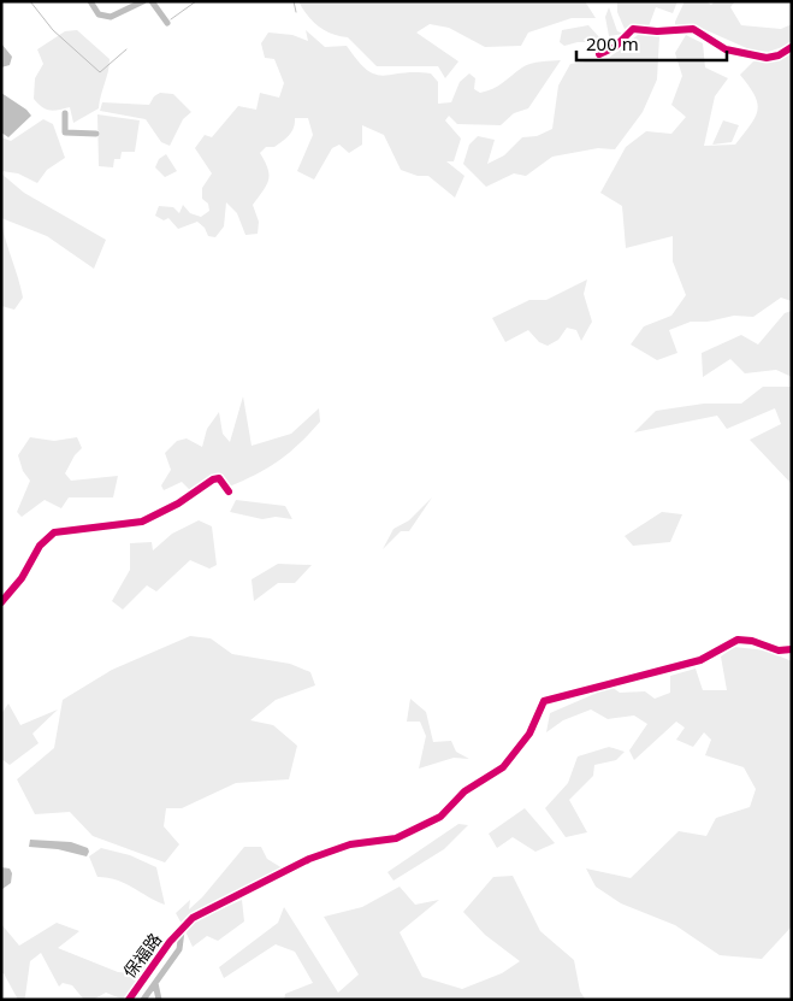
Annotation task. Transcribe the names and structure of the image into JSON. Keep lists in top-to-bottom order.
{
  "streets": {
    "street": ["保福路"]
  },
  "scale_bar": "200 m"
}
